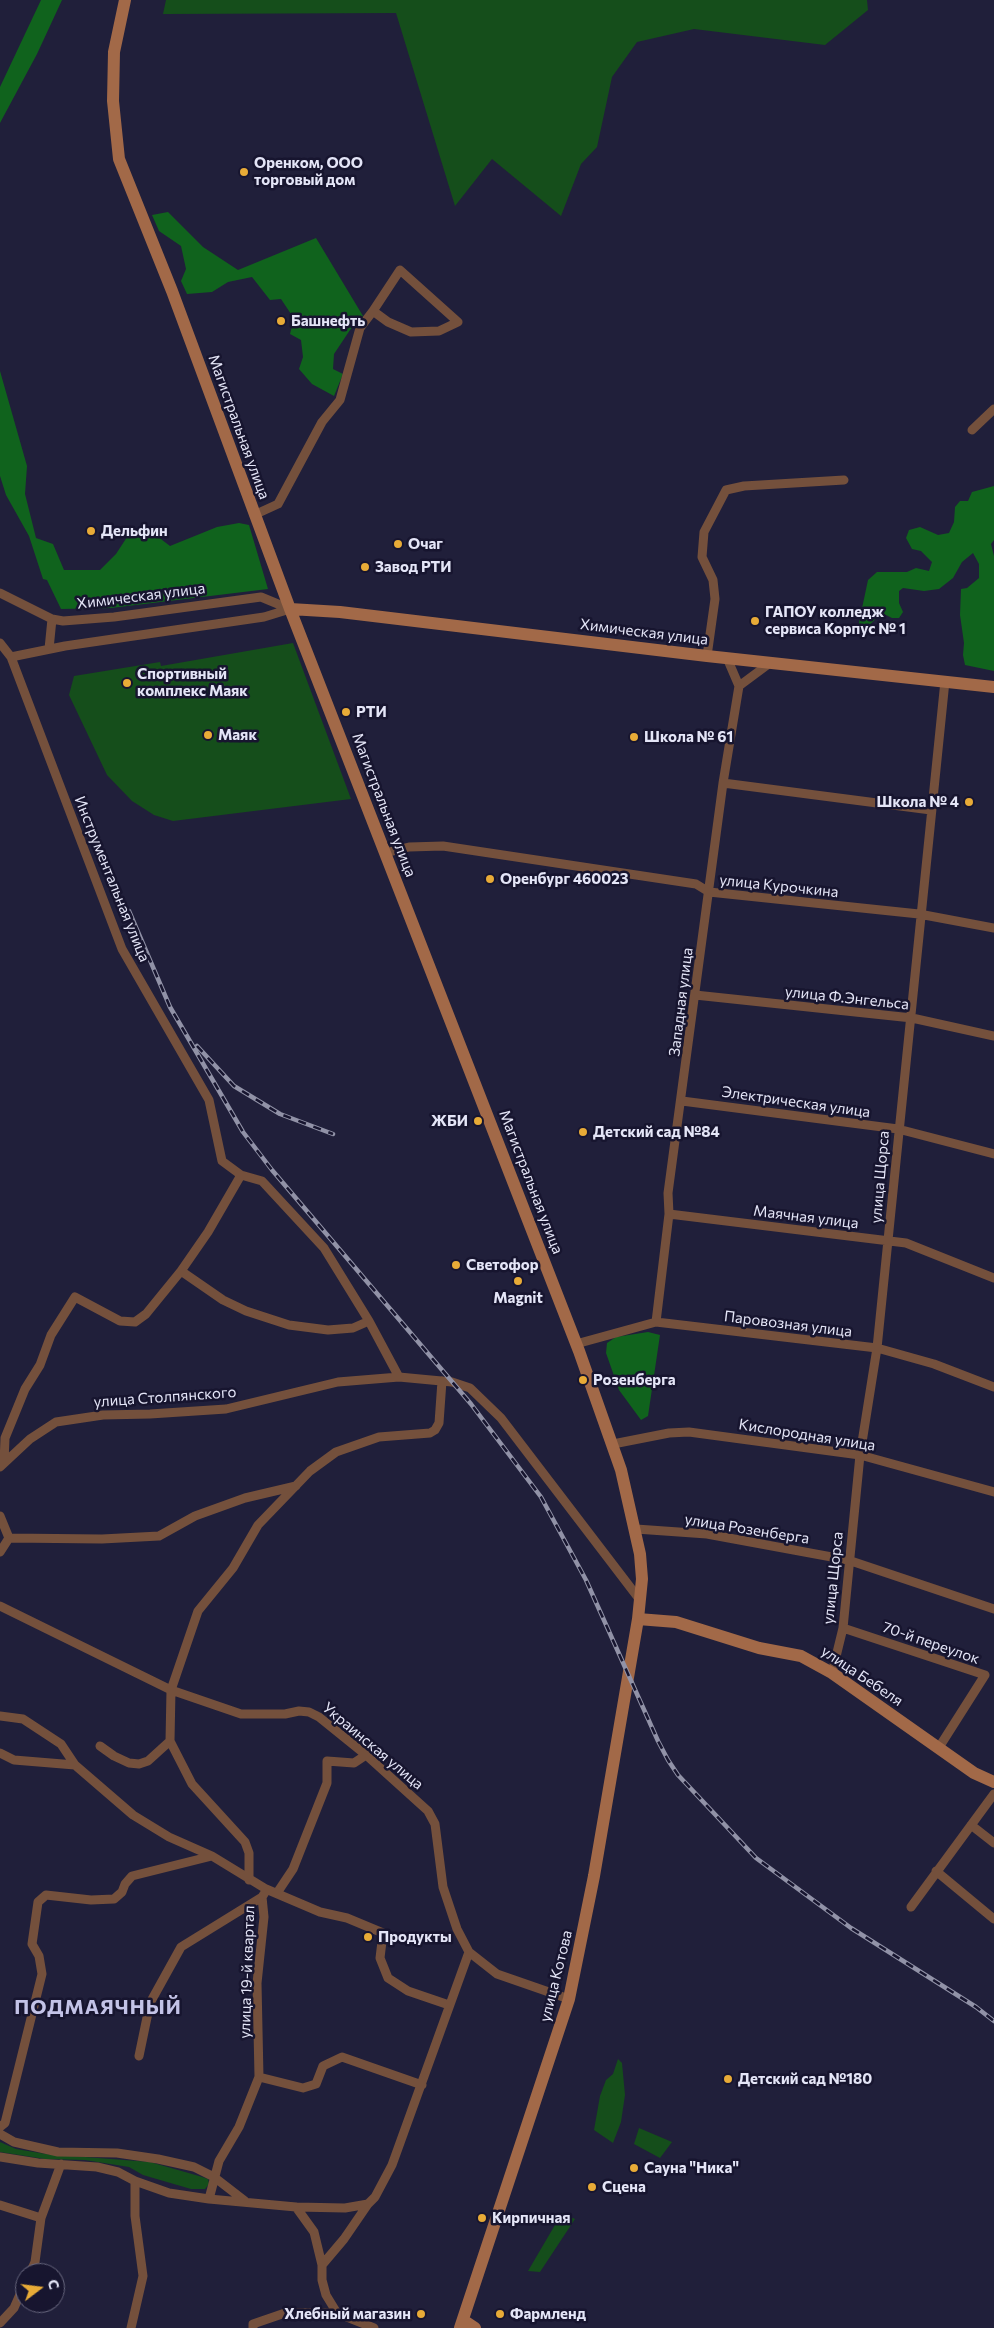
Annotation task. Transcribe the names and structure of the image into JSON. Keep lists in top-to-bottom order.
{
  "streets": {
    "street": [
      "Магистральная улица",
      "Химическая улица",
      "Инструментальная улица",
      "улица Курочкина",
      "улица Ф.Энгельса",
      "Западная улица",
      "Электрическая улица",
      "улица Щорса",
      "Маячная улица",
      "Паровозная улица",
      "улица Столпянского",
      "Кислородная улица",
      "улица Розенберга",
      "70-й переулок",
      "улица Бебеля",
      "Украинская улица",
      "улица 19-й квартал",
      "улица Котова"
    ]
  },
  "crossings": [
    ["Магистральная улица", "Химическая улица"],
    ["Магистральная улица", "улица Курочкина"],
    ["Магистральная улица", "Паровозная улица"],
    ["Магистральная улица", "улица Столпянского"],
    ["Магистральная улица", "Кислородная улица"],
    ["Магистральная улица", "улица Розенберга"],
    ["Магистральная улица", "улица Бебеля"],
    ["Магистральная улица", "улица Котова"],
    ["Химическая улица", "Инструментальная улица"],
    ["Химическая улица", "улица Щорса"],
    ["Инструментальная улица", "улица Столпянского"],
    ["улица Курочкина", "Западная улица"],
    ["улица Курочкина", "улица Щорса"],
    ["улица Ф.Энгельса", "Западная улица"],
    ["улица Ф.Энгельса", "улица Щорса"],
    ["Западная улица", "Электрическая улица"],
    ["Западная улица", "Маячная улица"],
    ["Западная улица", "Паровозная улица"],
    ["Электрическая улица", "улица Щорса"],
    ["улица Щорса", "Маячная улица"],
    ["улица Щорса", "Паровозная улица"],
    ["улица Щорса", "Кислородная улица"],
    ["улица Щорса", "улица Розенберга"],
    ["улица Щорса", "70-й переулок"],
    ["улица Щорса", "улица Бебеля"],
    ["70-й переулок", "улица Бебеля"],
    ["улица Бебеля", "улица Котова"],
    ["Украинская улица", "улица Котова"]
  ],
  "districts": ["ПОДМАЯЧНЫЙ"],
  "places": [
    "Оренком, ООО торговый дом",
    "Башнефть",
    "Дельфин",
    "Очаг",
    "Завод РТИ",
    "ГАПОУ колледж сервиса Корпус № 1",
    "Спортивный комплекс Маяк",
    "РТИ",
    "Маяк",
    "Школа № 61",
    "Школа № 4",
    "Оренбург 460023",
    "ЖБИ",
    "Детский сад №84",
    "Светофор",
    "Magnit",
    "Розенберга",
    "Продукты",
    "Детский сад №180",
    "Сауна \"Ника\"",
    "Сцена",
    "Кирпичная",
    "Хлебный магазин",
    "Фармленд"
  ],
  "north": "right"
}
